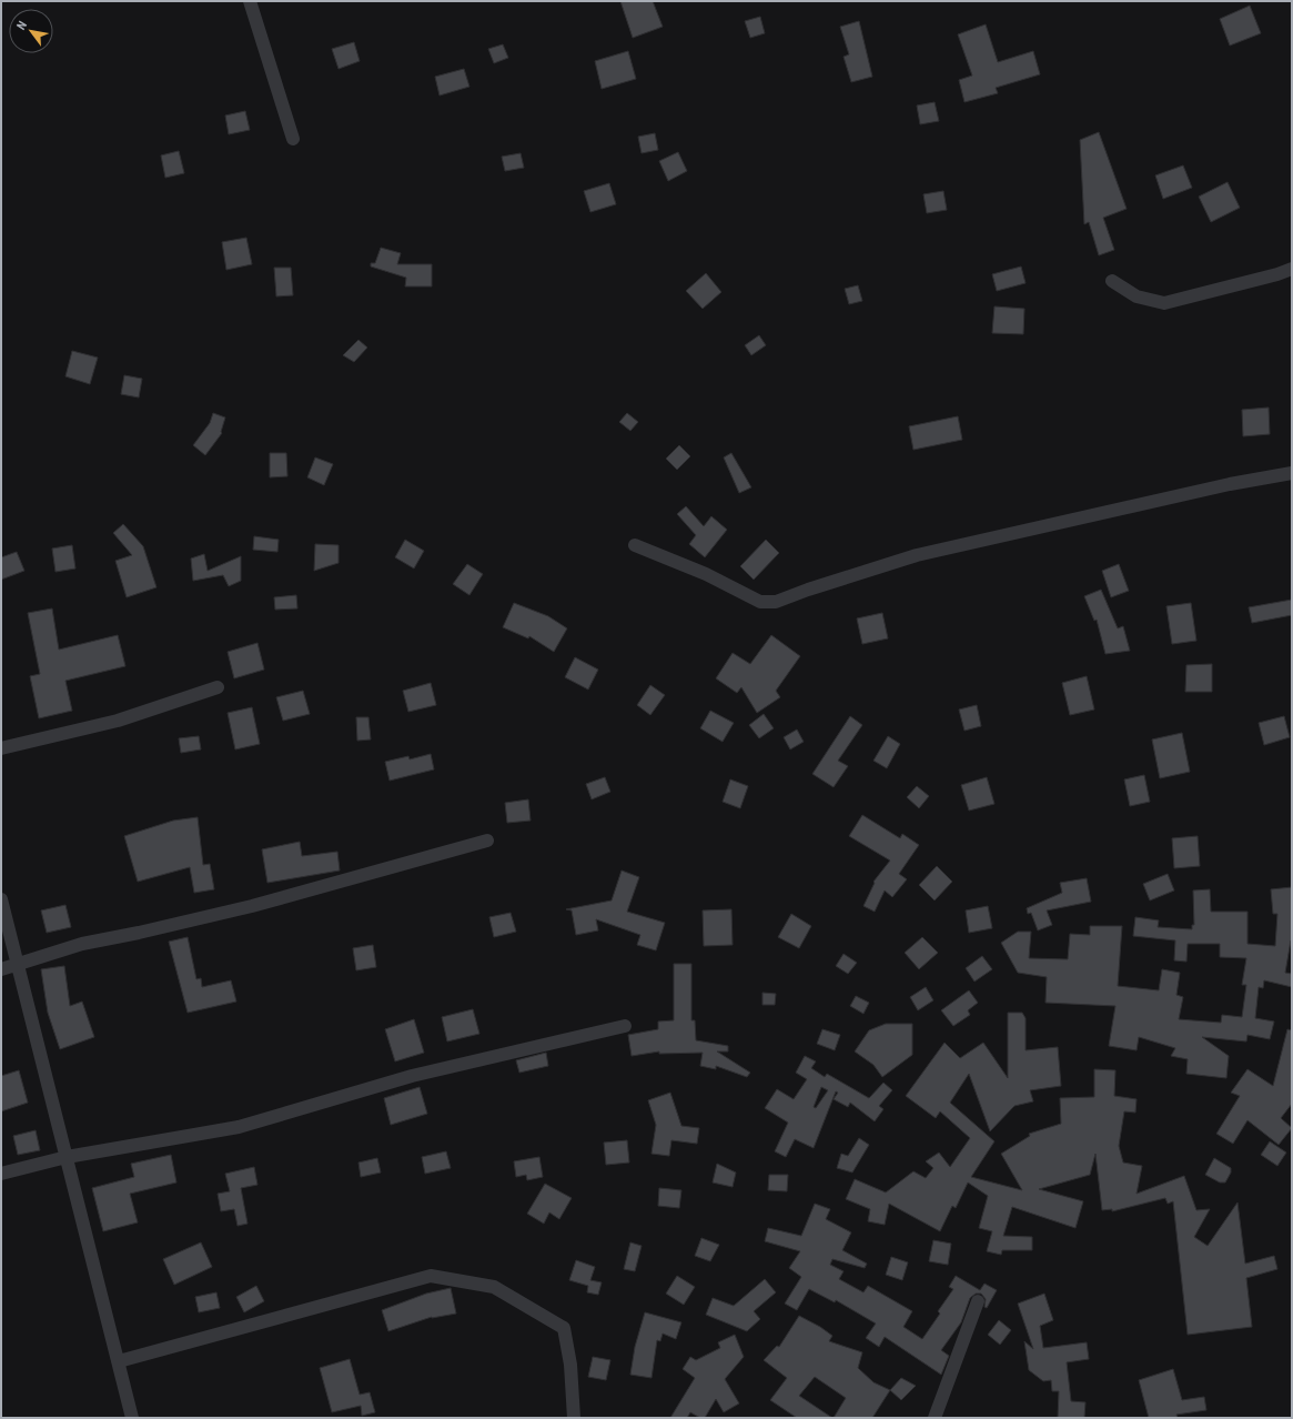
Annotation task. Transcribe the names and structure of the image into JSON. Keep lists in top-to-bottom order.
{
  "north": "top left"
}
